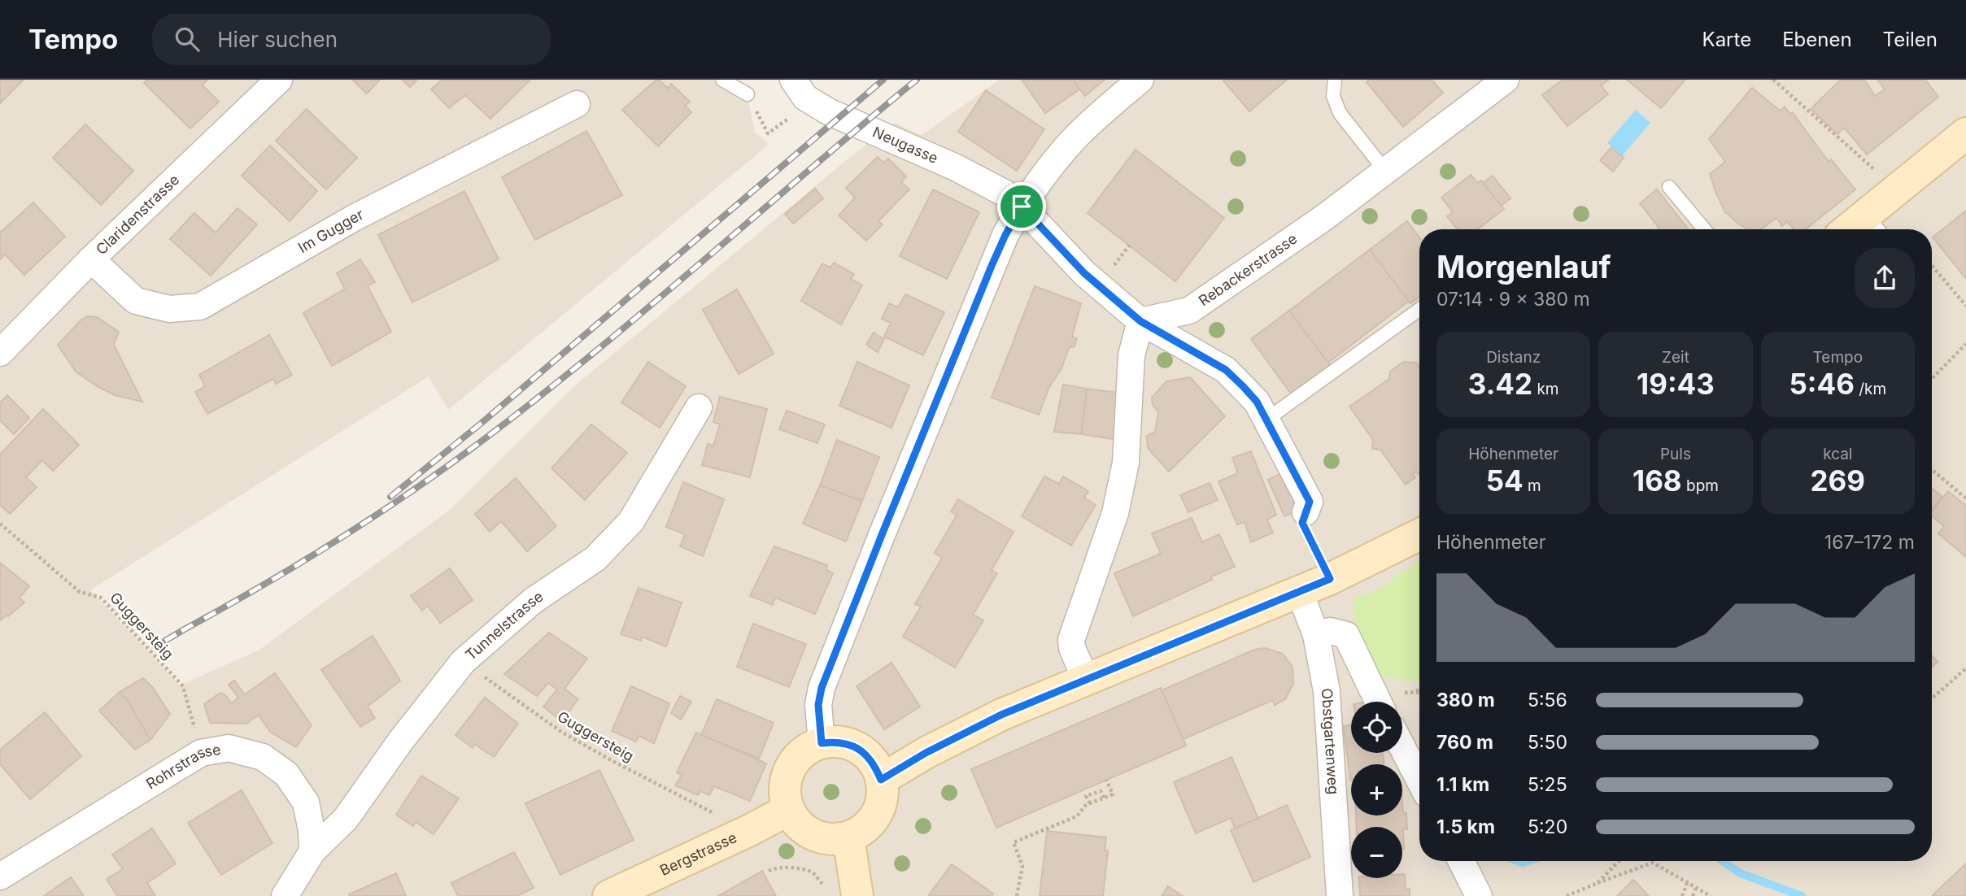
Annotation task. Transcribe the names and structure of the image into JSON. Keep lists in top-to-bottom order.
{
  "streets": {
    "main road": ["Bergstrasse"],
    "street": [
      "Neugasse",
      "Claridenstrasse",
      "Im Gugger",
      "Rebackerstrasse",
      "Tunnelstrasse",
      "Obstgartenweg",
      "Rohrstrasse"
    ],
    "path": ["Guggersteig"]
  },
  "crossings": [
    ["Neugasse", "Rebackerstrasse"],
    ["Claridenstrasse", "Im Gugger"],
    ["Guggersteig", "Tunnelstrasse"],
    ["Guggersteig", "Rohrstrasse"],
    ["Tunnelstrasse", "Rohrstrasse"]
  ],
  "page": {
    "header": "Tempo",
    "search": "Hier suchen",
    "nav": ["Karte", "Ebenen", "Teilen"],
    "heading": ["Morgenlauf", "07:14 · 9 × 380 m"],
    "stats": [
      ["Distanz", "3.42 km"],
      ["Zeit", "19:43"],
      ["Tempo", "5:46 /km"],
      ["Höhenmeter", "54 m"],
      ["Puls", "168 bpm"],
      ["kcal", "269"]
    ],
    "chart": ["Höhenmeter", "167–172 m"],
    "list": [
      {
        "name": "380 m",
        "note": "5:56"
      },
      {
        "name": "760 m",
        "note": "5:50"
      },
      {
        "name": "1.1 km",
        "note": "5:25"
      },
      {
        "name": "1.5 km",
        "note": "5:20"
      }
    ],
    "map_buttons": ["+", "−"]
  }
}
